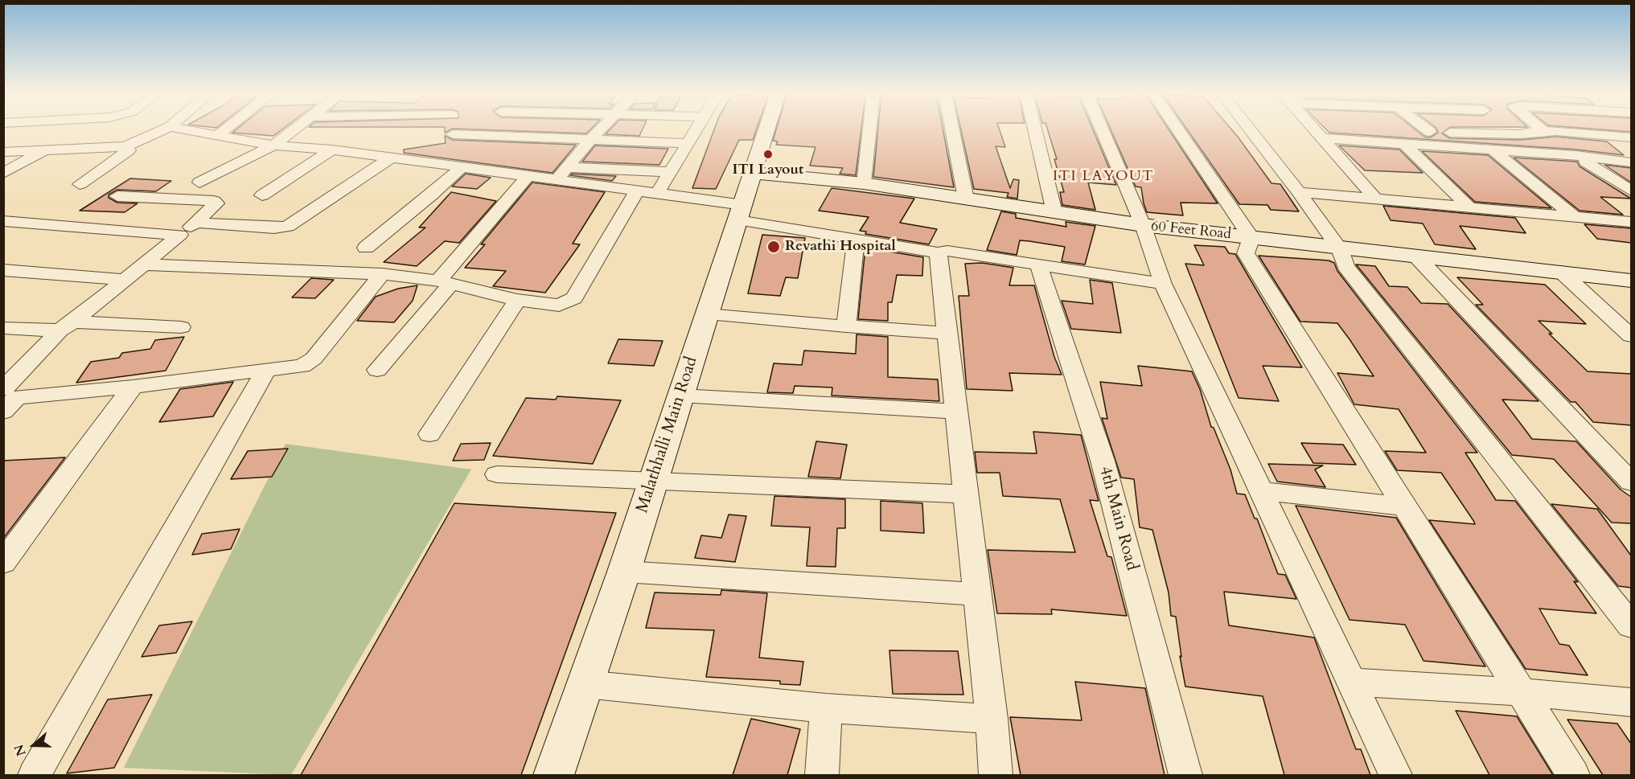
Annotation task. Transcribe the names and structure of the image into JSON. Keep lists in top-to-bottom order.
{
  "streets": {
    "main road": ["60 Feet Road", "Malathhalli Main Road"],
    "street": ["4th Main Road"]
  },
  "crossings": [
    ["60 Feet Road", "Malathhalli Main Road"]
  ],
  "districts": ["ITI LAYOUT"],
  "places": ["ITI Layout", "Revathi Hospital"],
  "north": "left"
}
